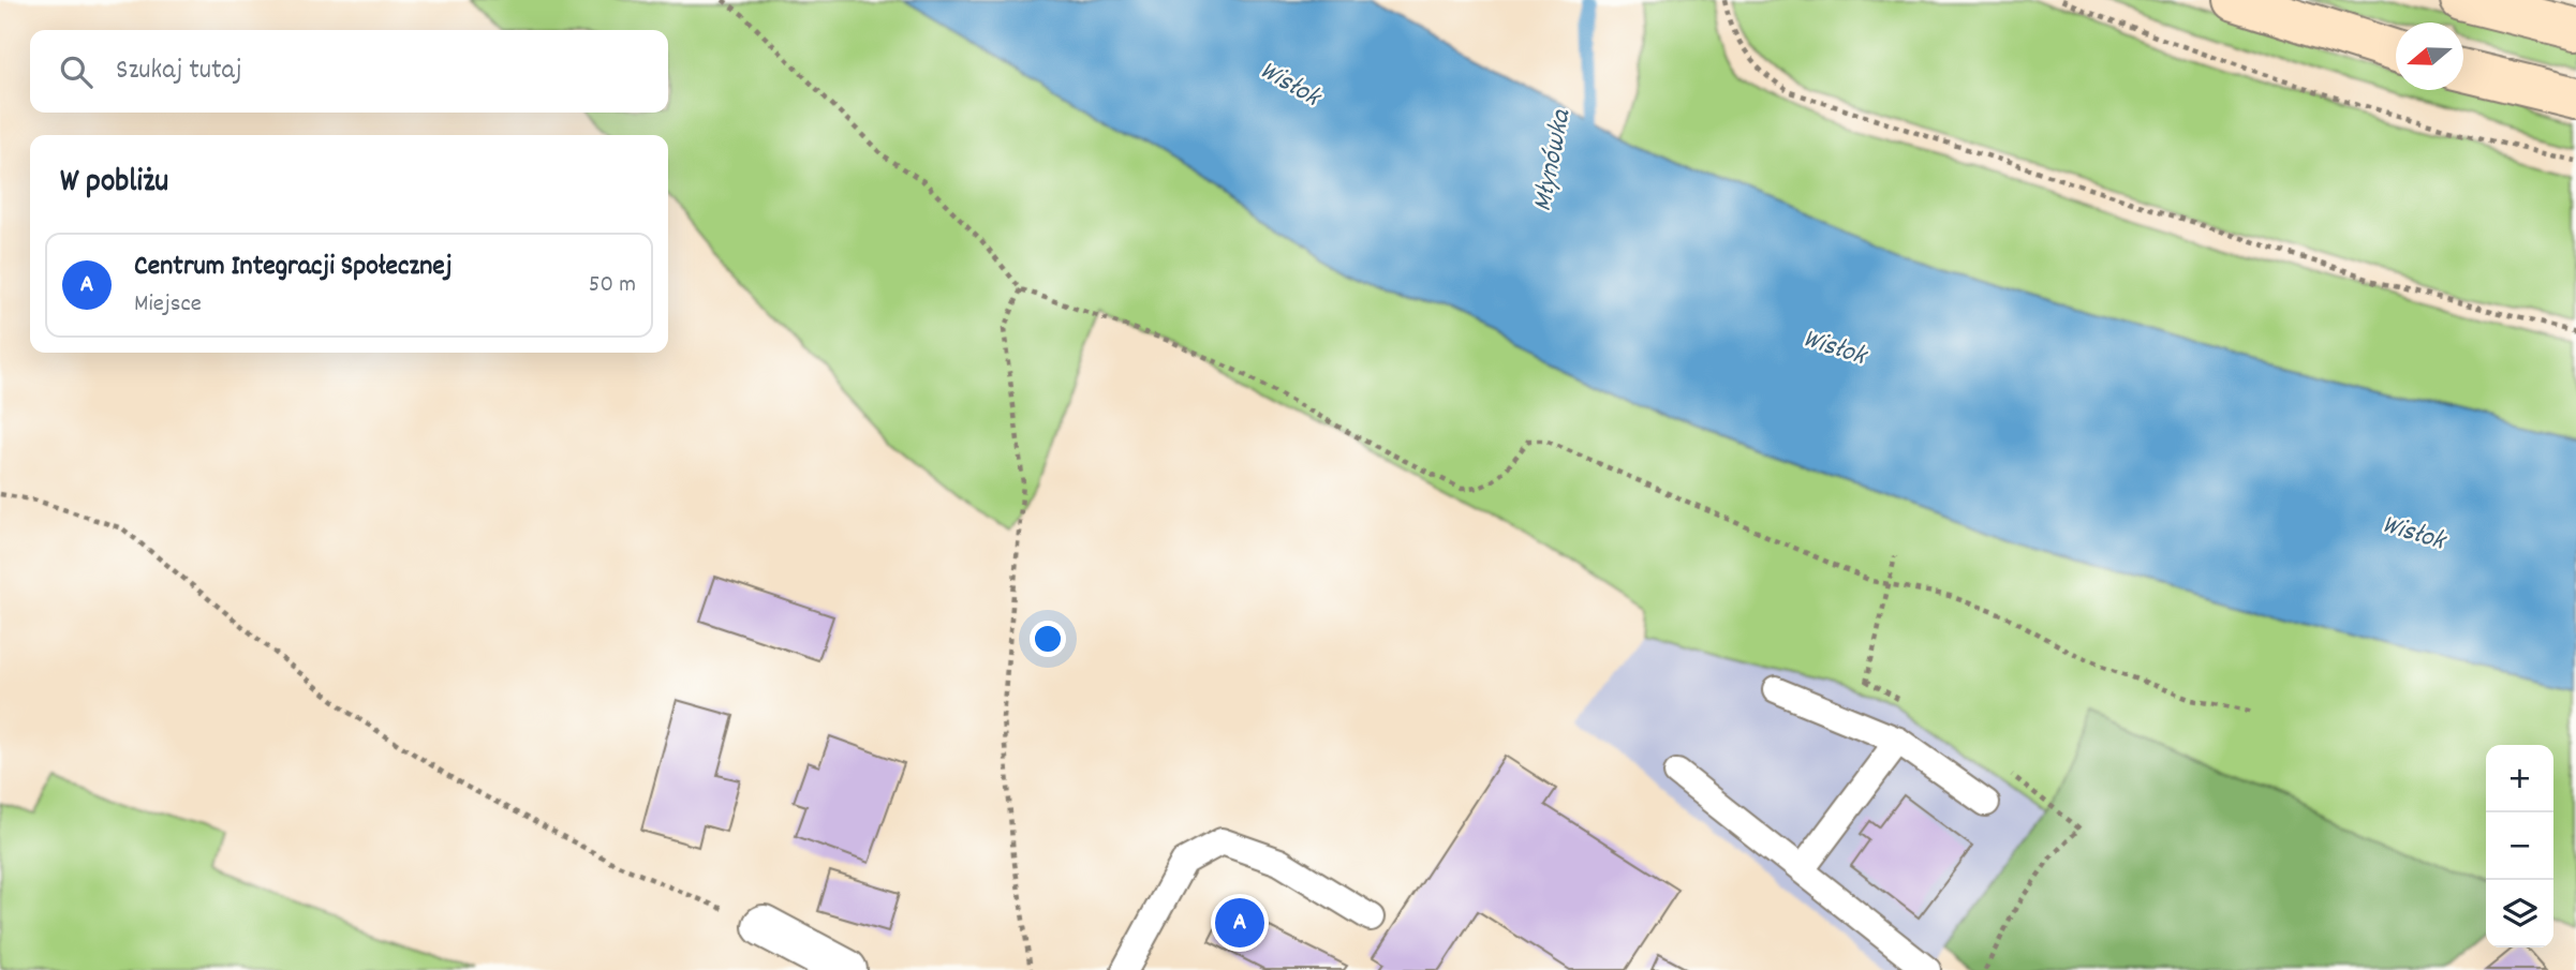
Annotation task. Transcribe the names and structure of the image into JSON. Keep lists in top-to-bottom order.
{
  "water": ["Wisłok", "Młynówka"],
  "north": "left",
  "page": {
    "search": "Szukaj tutaj",
    "heading": "W pobliżu",
    "list": [
      {
        "mark": "A",
        "name": "Centrum Integracji Społecznej",
        "note": "Miejsce",
        "value": "50 m"
      }
    ],
    "map_buttons": ["+", "−"],
    "pins": "A"
  }
}
